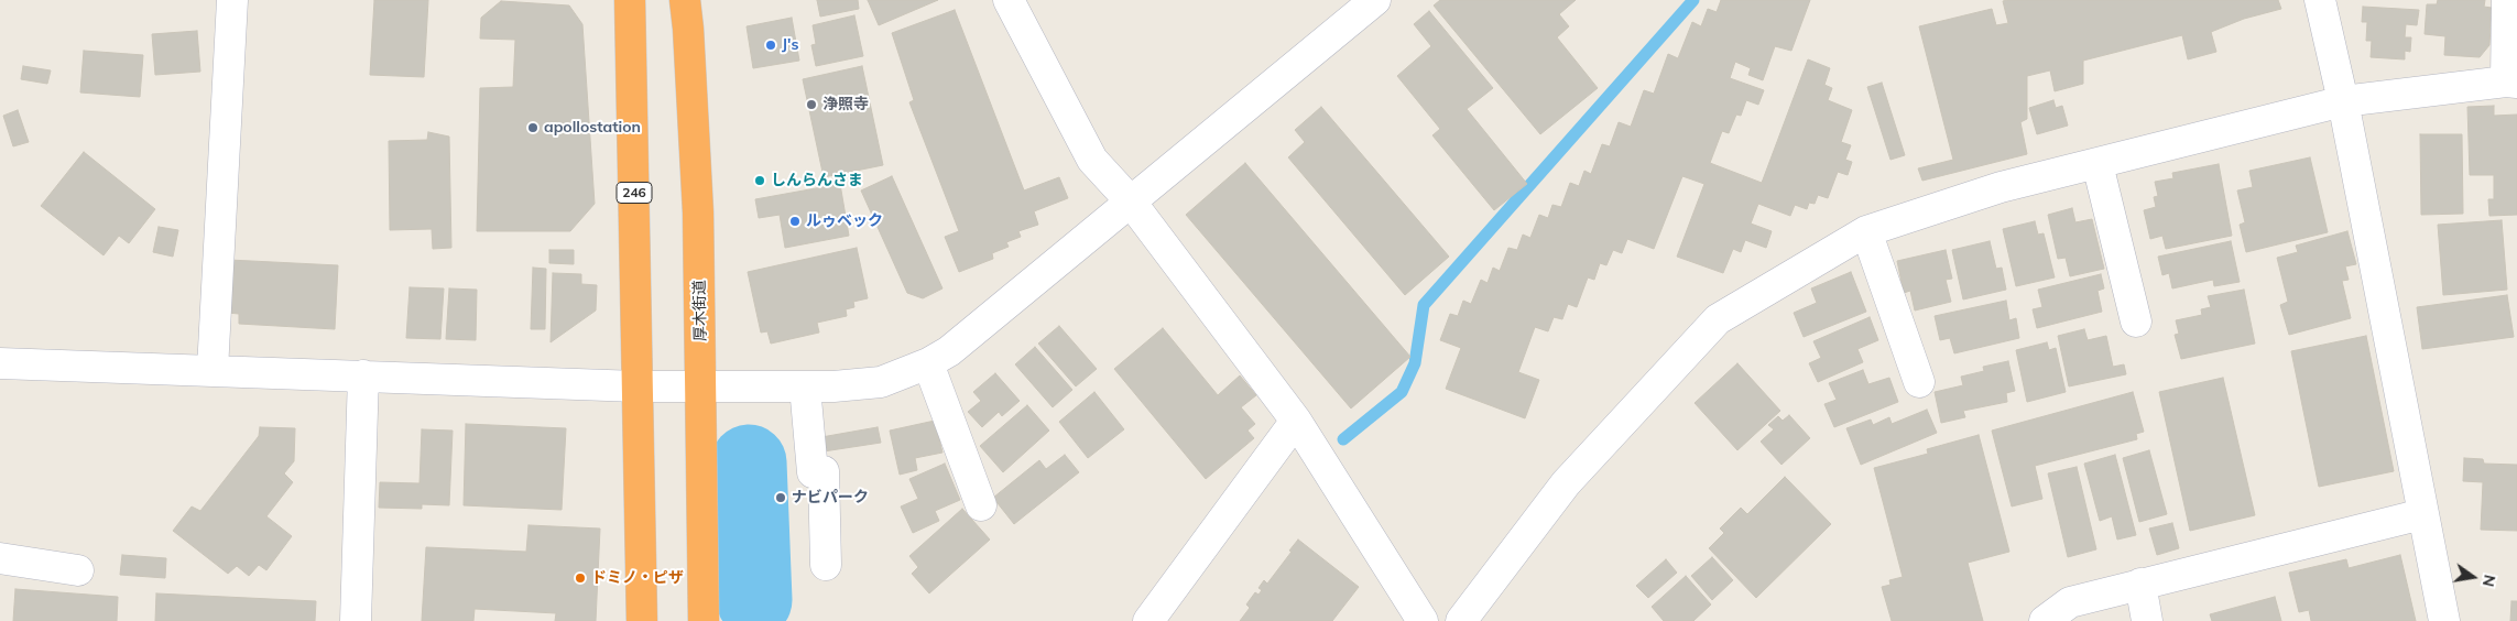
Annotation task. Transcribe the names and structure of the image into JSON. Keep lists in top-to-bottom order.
{
  "streets": {
    "highway": ["246", "厚木街道"]
  },
  "places": [
    "J's",
    "浄照寺",
    "apollostation",
    "しんらんさま",
    "ルゥベック",
    "ナビパーク",
    "ドミノ・ピザ"
  ],
  "north": "right"
}
